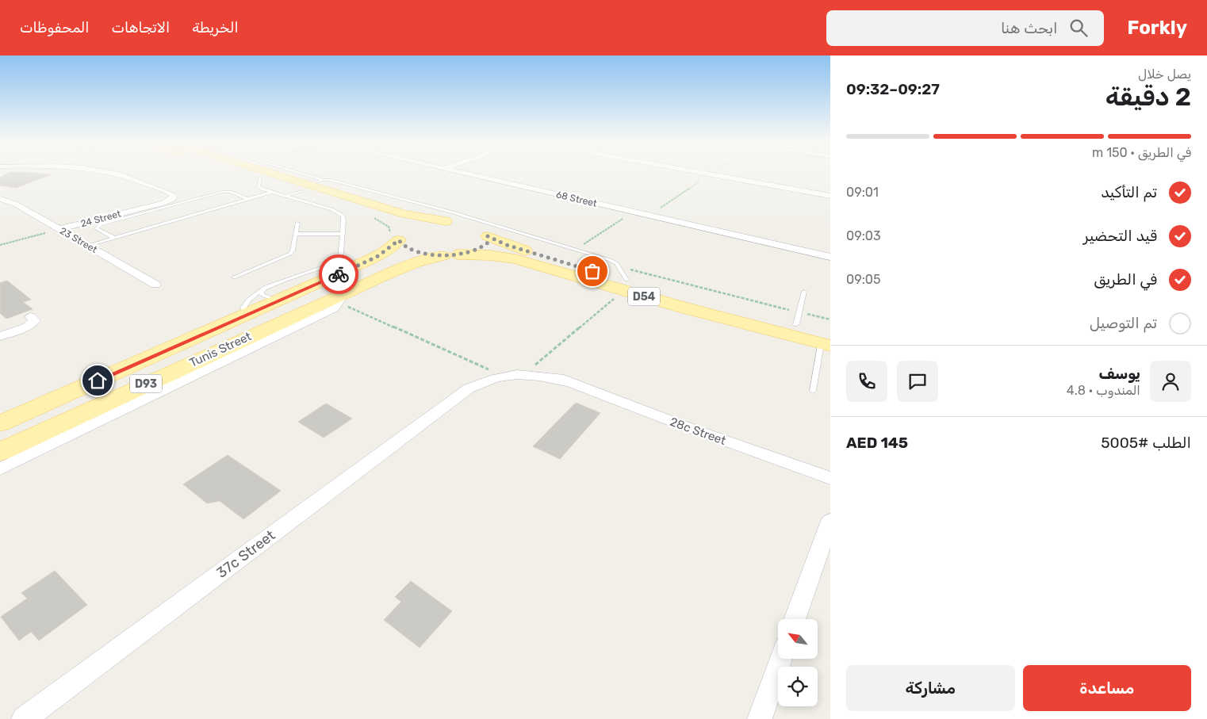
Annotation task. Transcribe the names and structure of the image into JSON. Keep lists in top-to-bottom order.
{
  "streets": {
    "main road": ["D54", "Tunis Street", "D93"],
    "street": [
      "68 Street",
      "24 Street",
      "23 Street",
      "28c Street",
      "37c Street"
    ]
  },
  "crossings": [
    ["24 Street", "23 Street"],
    ["D54", "Tunis Street"],
    ["28c Street", "37c Street"]
  ],
  "north": "top left",
  "page": {
    "header": "Forkly",
    "search": "ابحث هنا",
    "nav": ["الخريطة", "الاتجاهات", "المحفوظات"],
    "heading": ["2 دقيقة", "يصل خلال", "09:27–09:32"],
    "panel": [
      "يوسف",
      "المندوب · 4.8",
      "الطلب #5005",
      "AED 145"
    ],
    "bar": "في الطريق · 150 m",
    "list": [
      ["تم التأكيد", "09:01"],
      ["قيد التحضير", "09:03"],
      ["في الطريق", "09:05"],
      "تم التوصيل"
    ],
    "buttons": ["مساعدة", "مشاركة"]
  }
}
